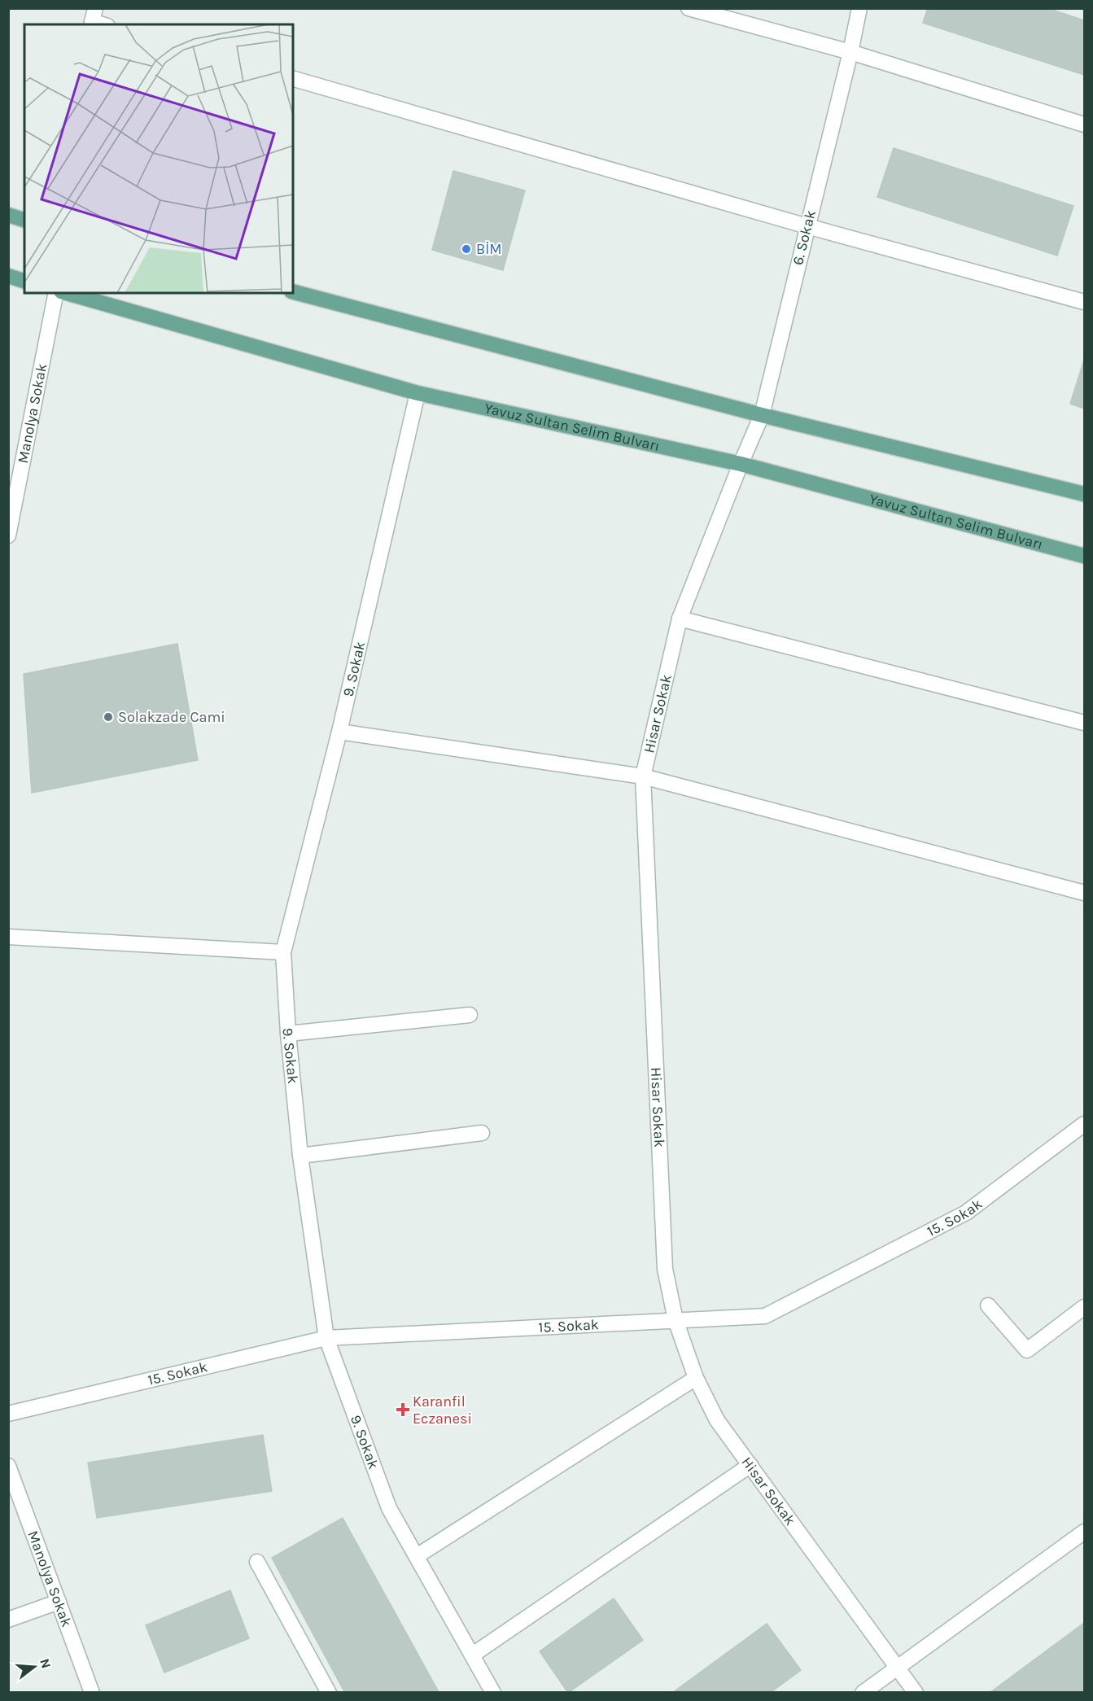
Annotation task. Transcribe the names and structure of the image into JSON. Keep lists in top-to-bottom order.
{
  "streets": {
    "main road": ["Yavuz Sultan Selim Bulvarı"],
    "street": [
      "6. Sokak",
      "Manolya Sokak",
      "9. Sokak",
      "Hisar Sokak",
      "15. Sokak"
    ]
  },
  "crossings": [
    ["6. Sokak", "Yavuz Sultan Selim Bulvarı"],
    ["6. Sokak", "Hisar Sokak"],
    ["Yavuz Sultan Selim Bulvarı", "9. Sokak"],
    ["Yavuz Sultan Selim Bulvarı", "Hisar Sokak"],
    ["9. Sokak", "15. Sokak"],
    ["Hisar Sokak", "15. Sokak"]
  ],
  "places": {
    "other": ["BİM", "Solakzade Cami"],
    "health": ["Karanfil Eczanesi"]
  },
  "north": "right"
}
